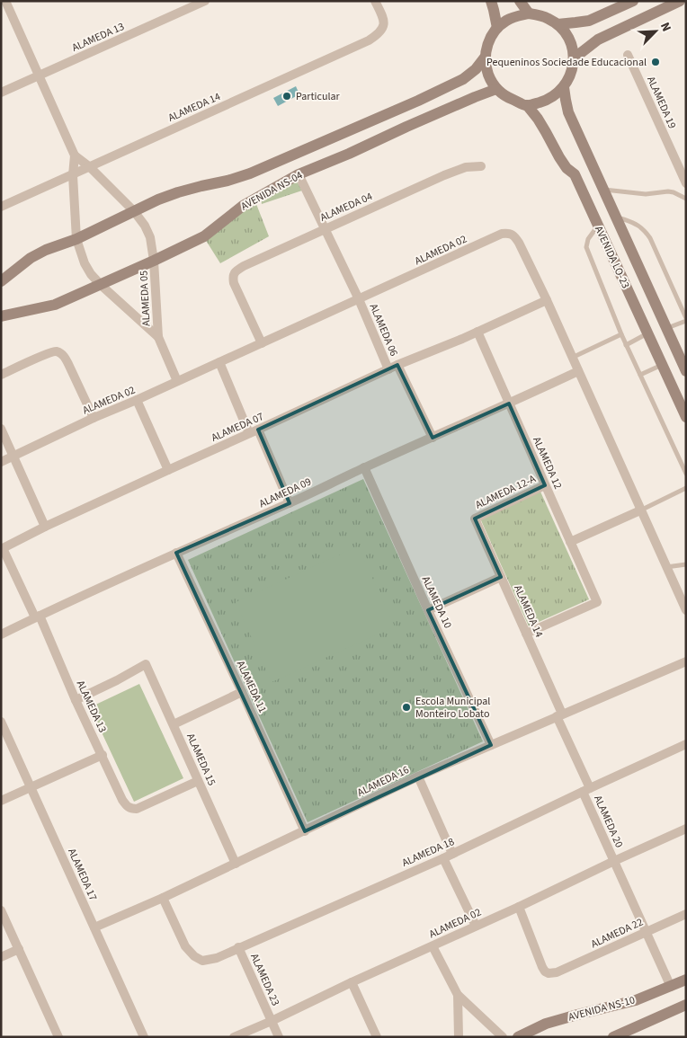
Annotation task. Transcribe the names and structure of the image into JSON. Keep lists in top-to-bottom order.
{
  "streets": {
    "street": [
      "ALAMEDA 13",
      "ALAMEDA 19",
      "ALAMEDA 14",
      "AVENIDA NS-04",
      "ALAMEDA 04",
      "ALAMEDA 02",
      "AVENIDA LO-23",
      "ALAMEDA 05",
      "ALAMEDA 06",
      "ALAMEDA 07",
      "ALAMEDA 12",
      "ALAMEDA 12-A",
      "ALAMEDA 09",
      "ALAMEDA 10",
      "ALAMEDA 11",
      "ALAMEDA 15",
      "ALAMEDA 16",
      "ALAMEDA 20",
      "ALAMEDA 18",
      "ALAMEDA 17",
      "ALAMEDA 22",
      "ALAMEDA 23",
      "AVENIDA NS-10"
    ]
  },
  "crossings": [
    ["ALAMEDA 13", "ALAMEDA 05"],
    ["ALAMEDA 13", "ALAMEDA 07"],
    ["ALAMEDA 13", "ALAMEDA 09"],
    ["ALAMEDA 13", "ALAMEDA 15"],
    ["ALAMEDA 14", "ALAMEDA 05"],
    ["ALAMEDA 14", "ALAMEDA 12"],
    ["ALAMEDA 14", "ALAMEDA 12-A"],
    ["ALAMEDA 14", "ALAMEDA 16"],
    ["ALAMEDA 14", "ALAMEDA 20"],
    ["ALAMEDA 14", "ALAMEDA 18"],
    ["AVENIDA NS-04", "AVENIDA LO-23"],
    ["AVENIDA NS-04", "ALAMEDA 05"],
    ["AVENIDA NS-04", "ALAMEDA 06"],
    ["ALAMEDA 04", "ALAMEDA 02"],
    ["ALAMEDA 04", "ALAMEDA 06"],
    ["ALAMEDA 02", "ALAMEDA 06"],
    ["ALAMEDA 02", "ALAMEDA 07"],
    ["ALAMEDA 02", "ALAMEDA 09"],
    ["ALAMEDA 02", "ALAMEDA 20"],
    ["ALAMEDA 02", "ALAMEDA 22"],
    ["ALAMEDA 02", "ALAMEDA 23"],
    ["ALAMEDA 06", "ALAMEDA 07"],
    ["ALAMEDA 07", "ALAMEDA 12"],
    ["ALAMEDA 12", "ALAMEDA 12-A"],
    ["ALAMEDA 12", "ALAMEDA 09"],
    ["ALAMEDA 09", "ALAMEDA 10"],
    ["ALAMEDA 09", "ALAMEDA 11"],
    ["ALAMEDA 10", "ALAMEDA 16"],
    ["ALAMEDA 11", "ALAMEDA 16"],
    ["ALAMEDA 15", "ALAMEDA 16"],
    ["ALAMEDA 16", "ALAMEDA 18"],
    ["ALAMEDA 16", "ALAMEDA 17"],
    ["ALAMEDA 20", "ALAMEDA 18"],
    ["ALAMEDA 20", "ALAMEDA 22"],
    ["ALAMEDA 20", "AVENIDA NS-10"],
    ["ALAMEDA 18", "ALAMEDA 23"]
  ],
  "places": ["Pequeninos Sociedade Educacional", "Particular", "Escola Municipal Monteiro Lobato"],
  "north": "top right"
}
